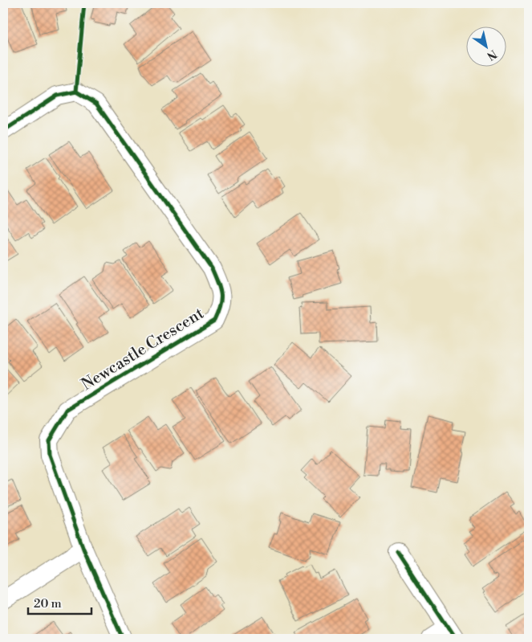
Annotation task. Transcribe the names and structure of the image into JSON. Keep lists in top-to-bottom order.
{
  "streets": {
    "street": ["Newcastle Crescent"]
  },
  "scale_bar": "20 m",
  "north": "bottom right"
}
